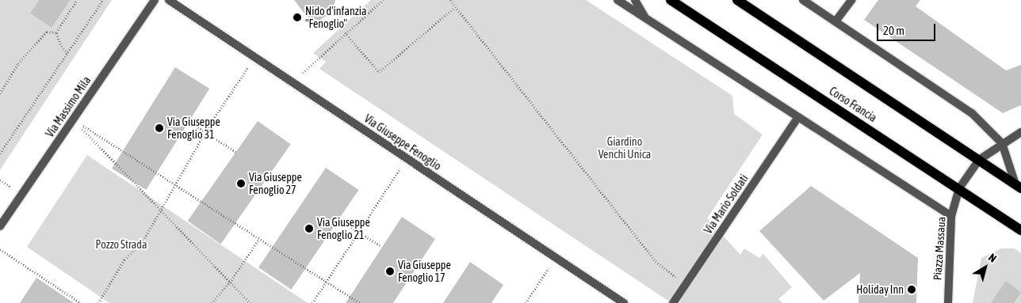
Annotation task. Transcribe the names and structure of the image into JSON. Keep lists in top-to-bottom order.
{
  "streets": {
    "main road": ["Corso Francia"],
    "street": [
      "Via Massimo Mila",
      "Via Giuseppe Fenoglio",
      "Via Mario Soldati",
      "Piazza Massaua"
    ]
  },
  "crossings": [
    ["Corso Francia", "Piazza Massaua"]
  ],
  "parks": ["Giardino Venchi Unica", "Pozzo Strada"],
  "places": [
    "Nido d'infanzia \"Fenoglio\"",
    "Via Giuseppe Fenoglio 31",
    "Via Giuseppe Fenoglio 27",
    "Via Giuseppe Fenoglio 21",
    "Via Giuseppe Fenoglio 17",
    "Holiday Inn"
  ],
  "scale_bar": "20 m",
  "north": "top right"
}
